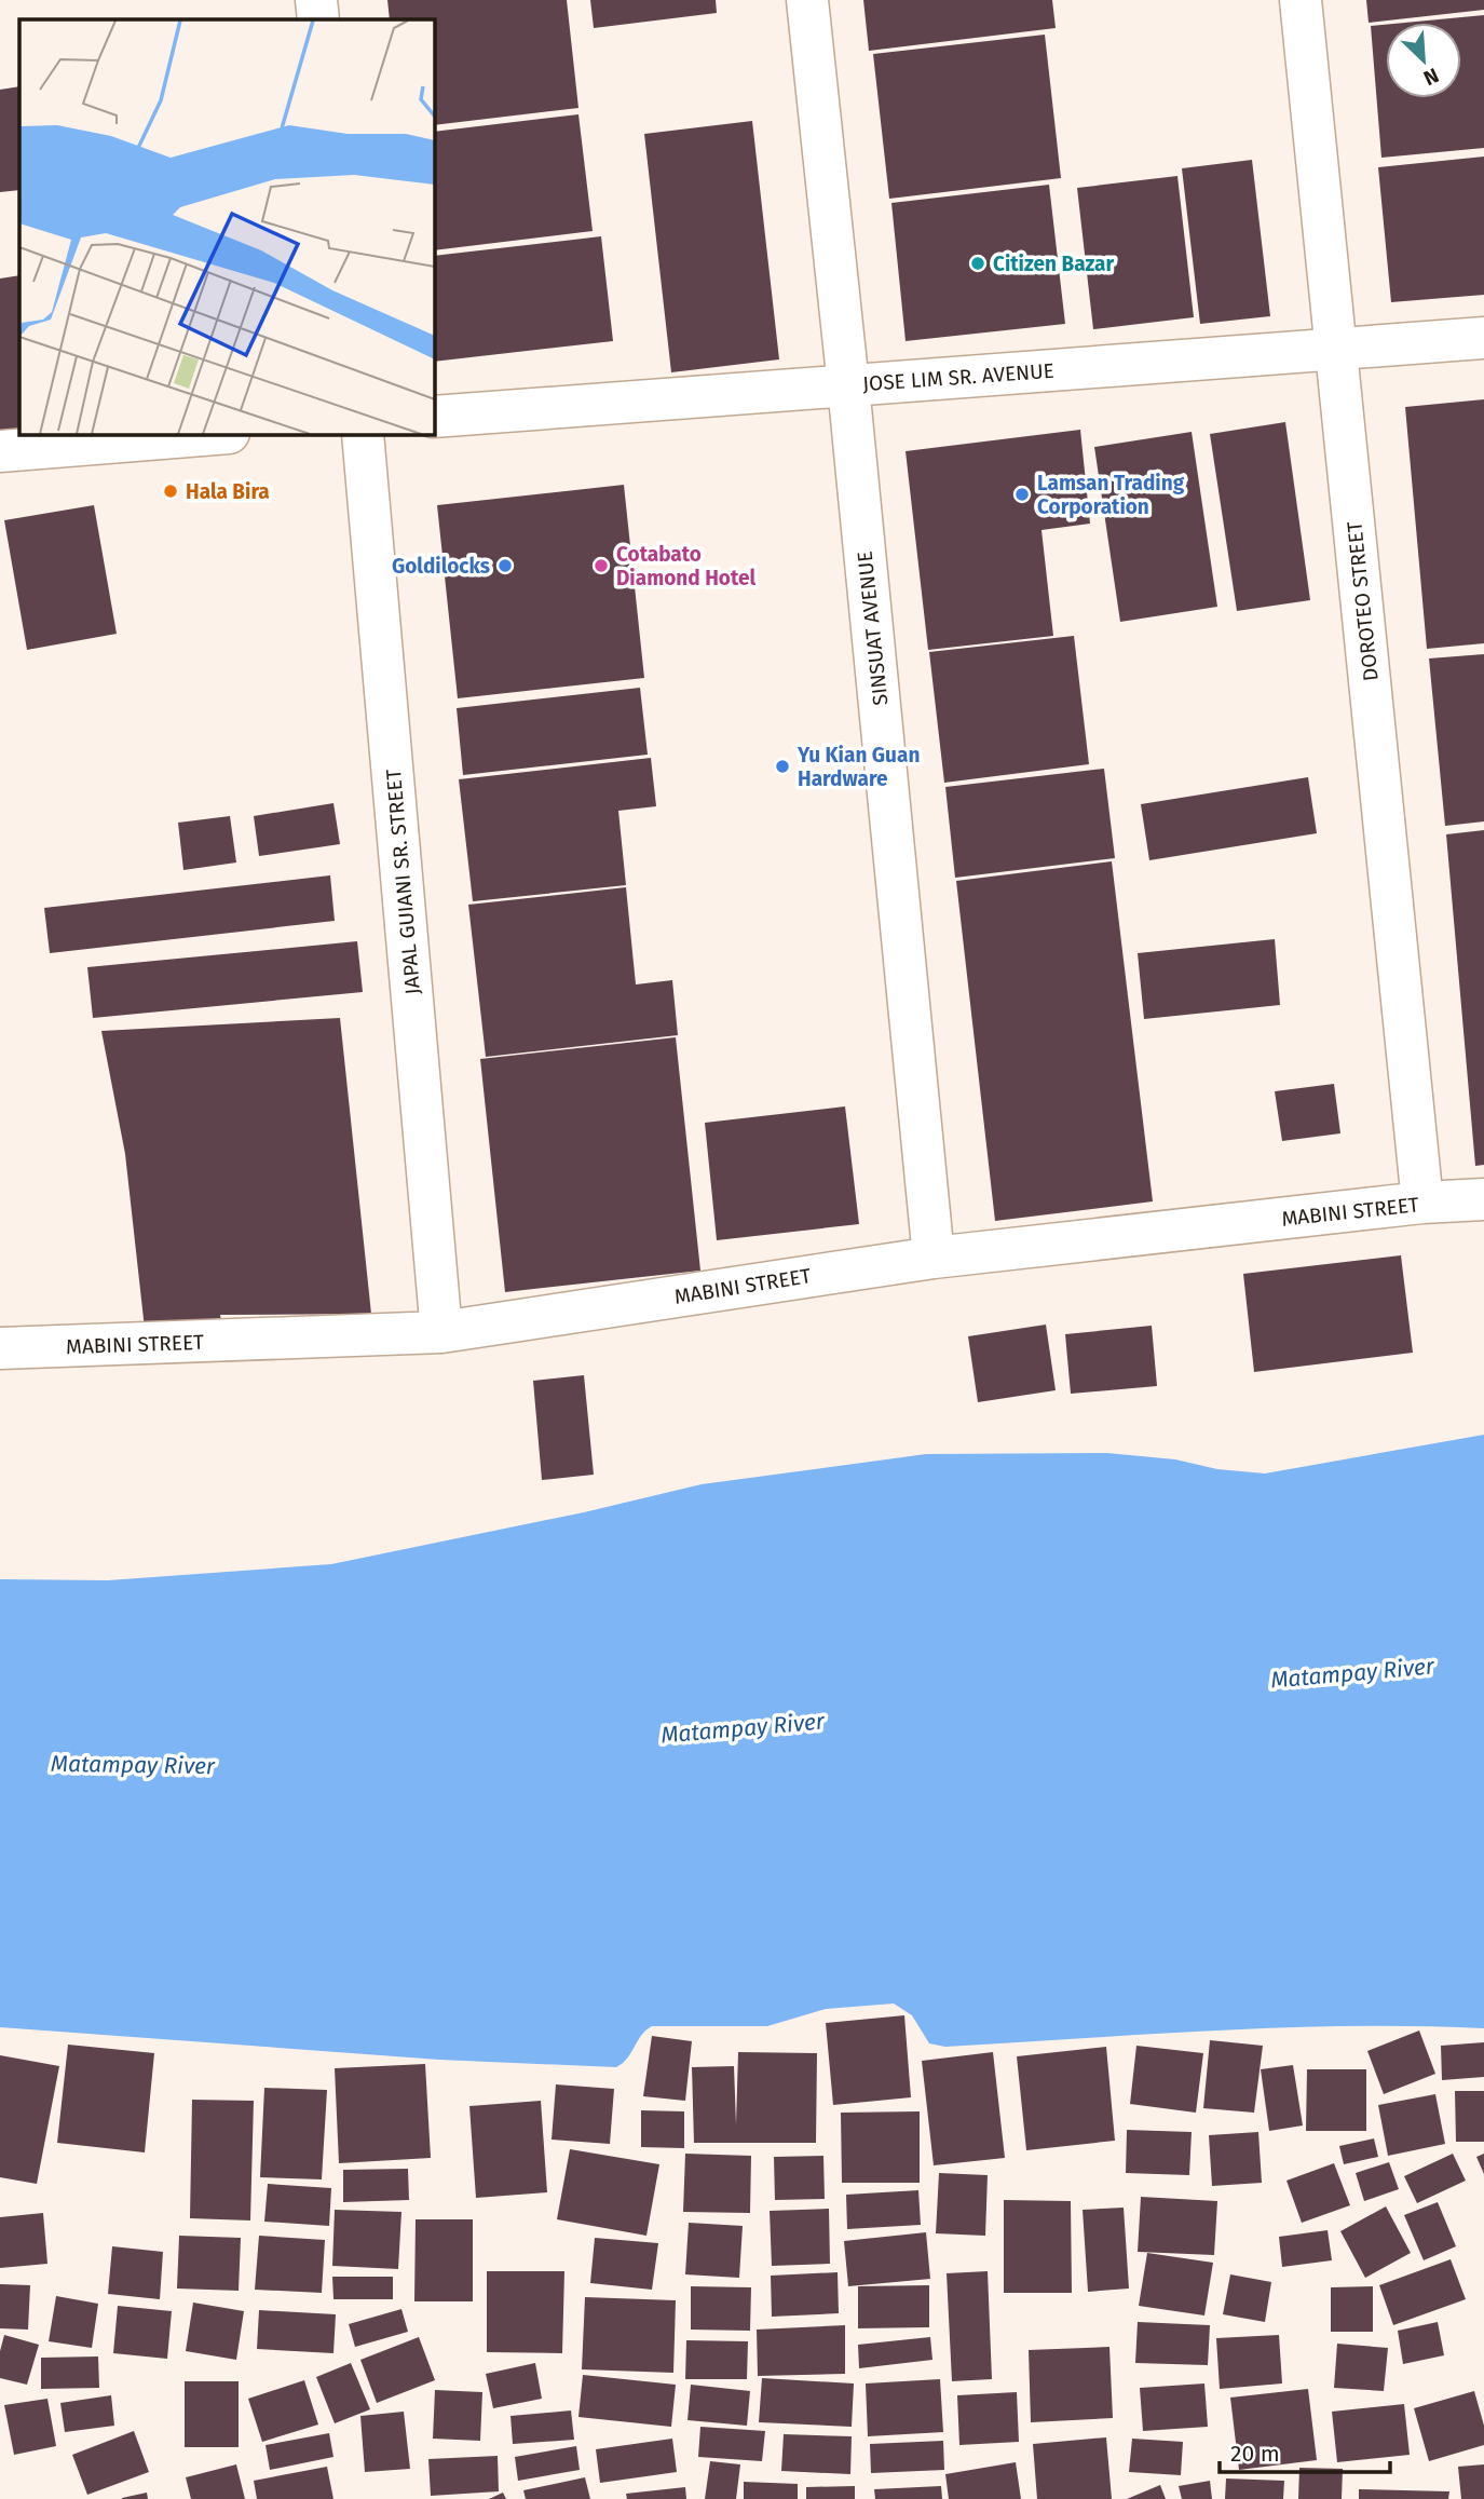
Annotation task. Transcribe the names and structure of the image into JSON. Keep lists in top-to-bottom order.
{
  "streets": {
    "street": [
      "JOSE LIM SR. AVENUE",
      "DOROTEO STREET",
      "SINSUAT AVENUE",
      "JAPAL GUIANI SR. STREET",
      "MABINI STREET"
    ]
  },
  "crossings": [
    ["JOSE LIM SR. AVENUE", "DOROTEO STREET"],
    ["JOSE LIM SR. AVENUE", "SINSUAT AVENUE"],
    ["DOROTEO STREET", "MABINI STREET"],
    ["SINSUAT AVENUE", "MABINI STREET"],
    ["JAPAL GUIANI SR. STREET", "MABINI STREET"]
  ],
  "water": ["Matampay River"],
  "places": [
    "Citizen Bazar",
    "Hala Bira",
    "Lamsan Trading Corporation",
    "Goldilocks",
    "Cotabato Diamond Hotel",
    "Yu Kian Guan Hardware"
  ],
  "scale_bar": "20 m",
  "north": "bottom right"
}
